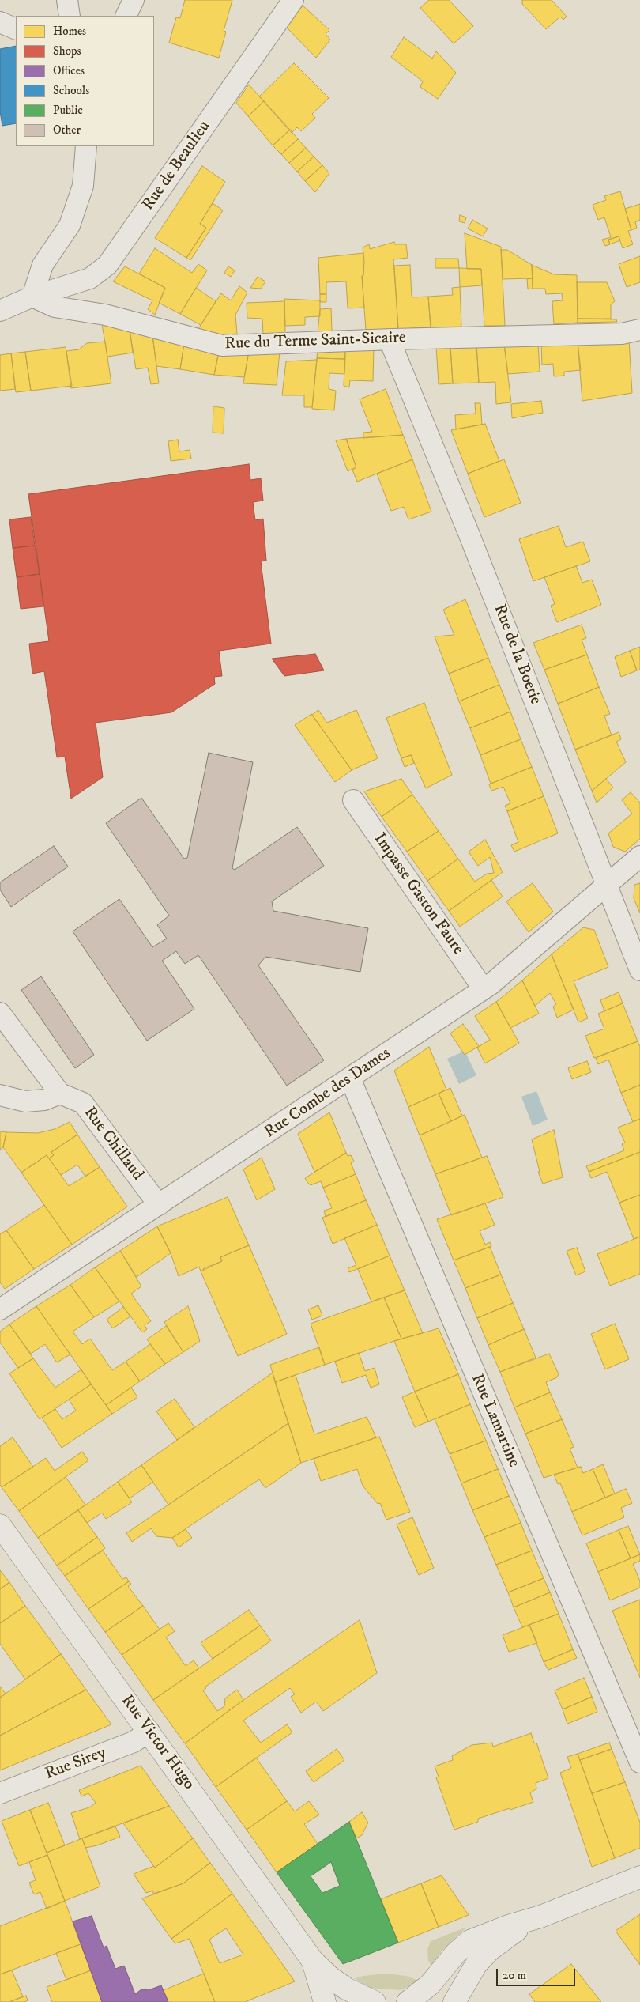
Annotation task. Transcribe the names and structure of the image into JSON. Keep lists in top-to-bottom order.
{
  "streets": {
    "main road": ["Rue Victor Hugo"],
    "street": [
      "Rue de Beaulieu",
      "Rue du Terme Saint-Sicaire",
      "Rue de la Boetie",
      "Impasse Gaston Faure",
      "Rue Combe des Dames",
      "Rue Chillaud",
      "Rue Lamartine",
      "Rue Sirey"
    ]
  },
  "crossings": [
    ["Rue de Beaulieu", "Rue du Terme Saint-Sicaire"],
    ["Rue du Terme Saint-Sicaire", "Rue de la Boetie"],
    ["Rue de la Boetie", "Rue Combe des Dames"],
    ["Impasse Gaston Faure", "Rue Combe des Dames"],
    ["Rue Combe des Dames", "Rue Chillaud"],
    ["Rue Combe des Dames", "Rue Lamartine"],
    ["Rue Victor Hugo", "Rue Sirey"]
  ],
  "legend": [
    "Homes",
    "Shops",
    "Offices",
    "Schools",
    "Public",
    "Other"
  ],
  "scale_bar": "20 m"
}
